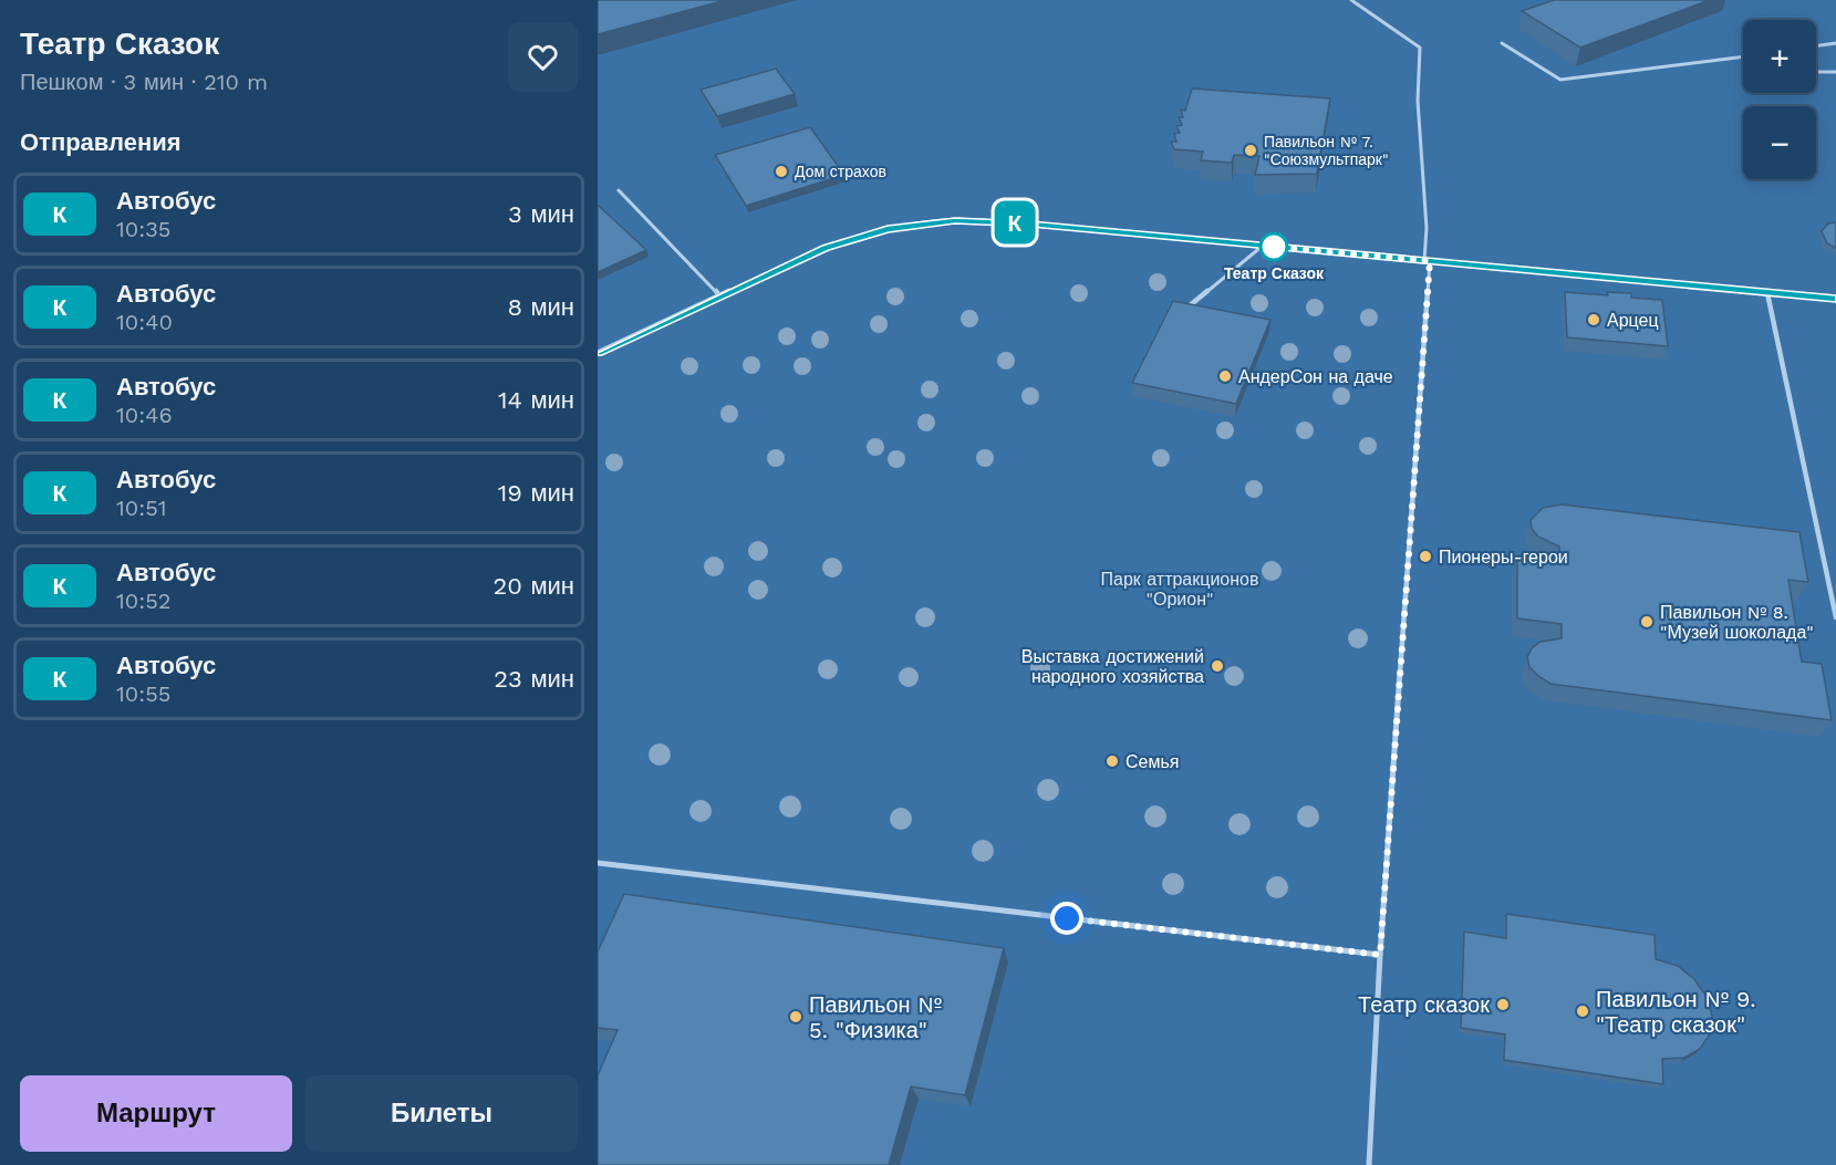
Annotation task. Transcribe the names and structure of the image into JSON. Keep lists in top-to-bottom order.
{
  "parks": ["Парк аттракционов \"Орион\""],
  "places": [
    "Павильон № 7. \"Союзмультпарк\"",
    "Дом страхов",
    "Театр Сказок",
    "Арцец",
    "АндерСон на даче",
    "Пионеры-герои",
    "Павильон № 8. \"Музей шоколада\"",
    "Выставка достижений народного хозяйства",
    "Семья",
    "Театр сказок",
    "Павильон № 9. \"Театр сказок\"",
    "Павильон № 5. \"Физика\""
  ],
  "lines": ["bus line К"],
  "page": {
    "heading": [
      ["Театр Сказок", "Пешком · 3 мин · 210 m"],
      "Отправления"
    ],
    "on_map": "К",
    "map_buttons": ["+", "−"],
    "list": [
      {
        "mark": "К",
        "name": "Автобус",
        "note": "10:35",
        "value": "3 мин"
      },
      {
        "mark": "К",
        "name": "Автобус",
        "note": "10:40",
        "value": "8 мин"
      },
      {
        "mark": "К",
        "name": "Автобус",
        "note": "10:46",
        "value": "14 мин"
      },
      {
        "mark": "К",
        "name": "Автобус",
        "note": "10:51",
        "value": "19 мин"
      },
      {
        "mark": "К",
        "name": "Автобус",
        "note": "10:52",
        "value": "20 мин"
      },
      {
        "mark": "К",
        "name": "Автобус",
        "note": "10:55",
        "value": "23 мин"
      }
    ],
    "buttons": ["Маршрут", "Билеты"]
  }
}
